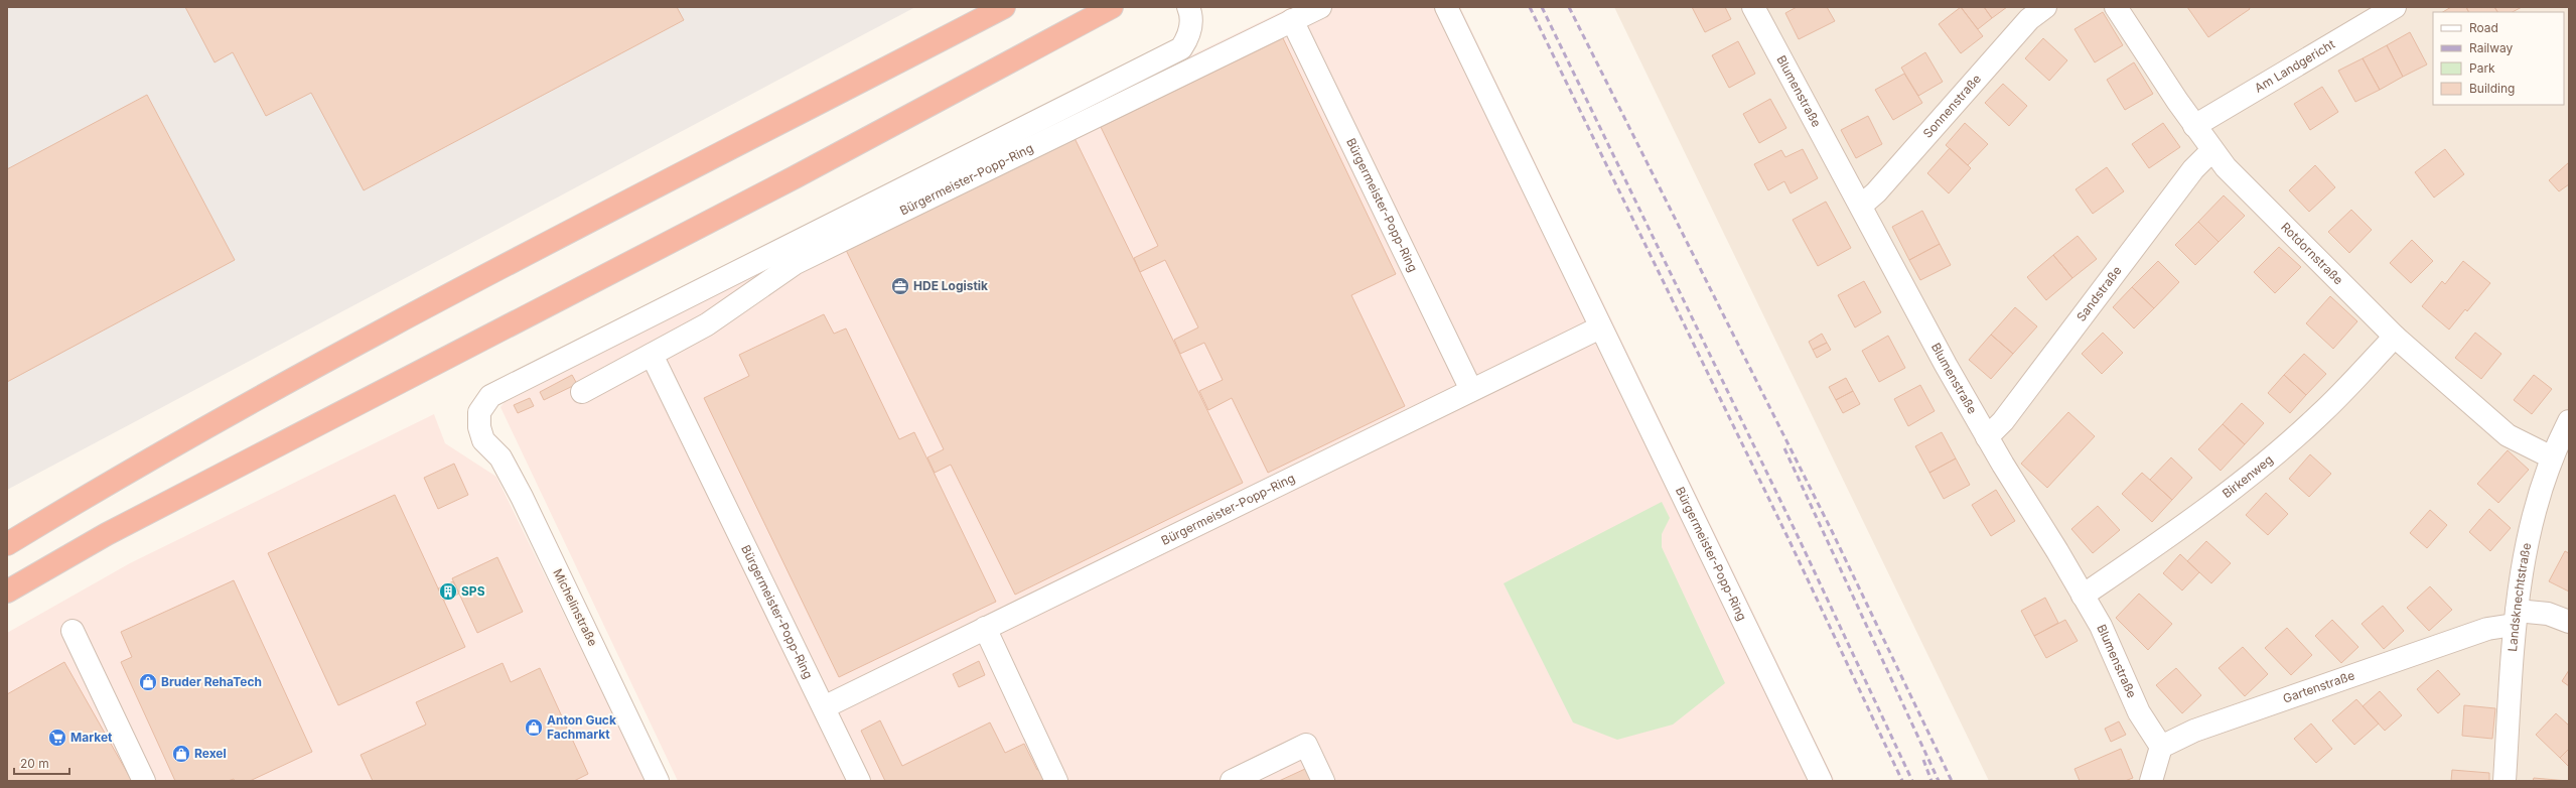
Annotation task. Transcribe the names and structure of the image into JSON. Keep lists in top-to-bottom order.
{
  "streets": {
    "street": [
      "Am Landgericht",
      "Blumenstraße",
      "Sonnenstraße",
      "Bürgermeister-Popp-Ring",
      "Rotdornstraße",
      "Sandstraße",
      "Birkenweg",
      "Landsknechtstraße",
      "Michelinstraße",
      "Gartenstraße"
    ]
  },
  "crossings": [
    ["Am Landgericht", "Rotdornstraße"],
    ["Blumenstraße", "Sonnenstraße"],
    ["Blumenstraße", "Sandstraße"],
    ["Blumenstraße", "Birkenweg"],
    ["Blumenstraße", "Gartenstraße"],
    ["Rotdornstraße", "Sandstraße"],
    ["Rotdornstraße", "Birkenweg"],
    ["Rotdornstraße", "Landsknechtstraße"],
    ["Landsknechtstraße", "Gartenstraße"]
  ],
  "places": {
    "office": ["HDE Logistik"],
    "building": ["SPS"],
    "shop": ["Bruder RehaTech", "Anton Guck Fachmarkt", "Rexel"],
    "supermarket": ["Market"]
  },
  "legend": [
    "Road",
    "Railway",
    "Park",
    "Building"
  ],
  "scale_bar": "20 m"
}
